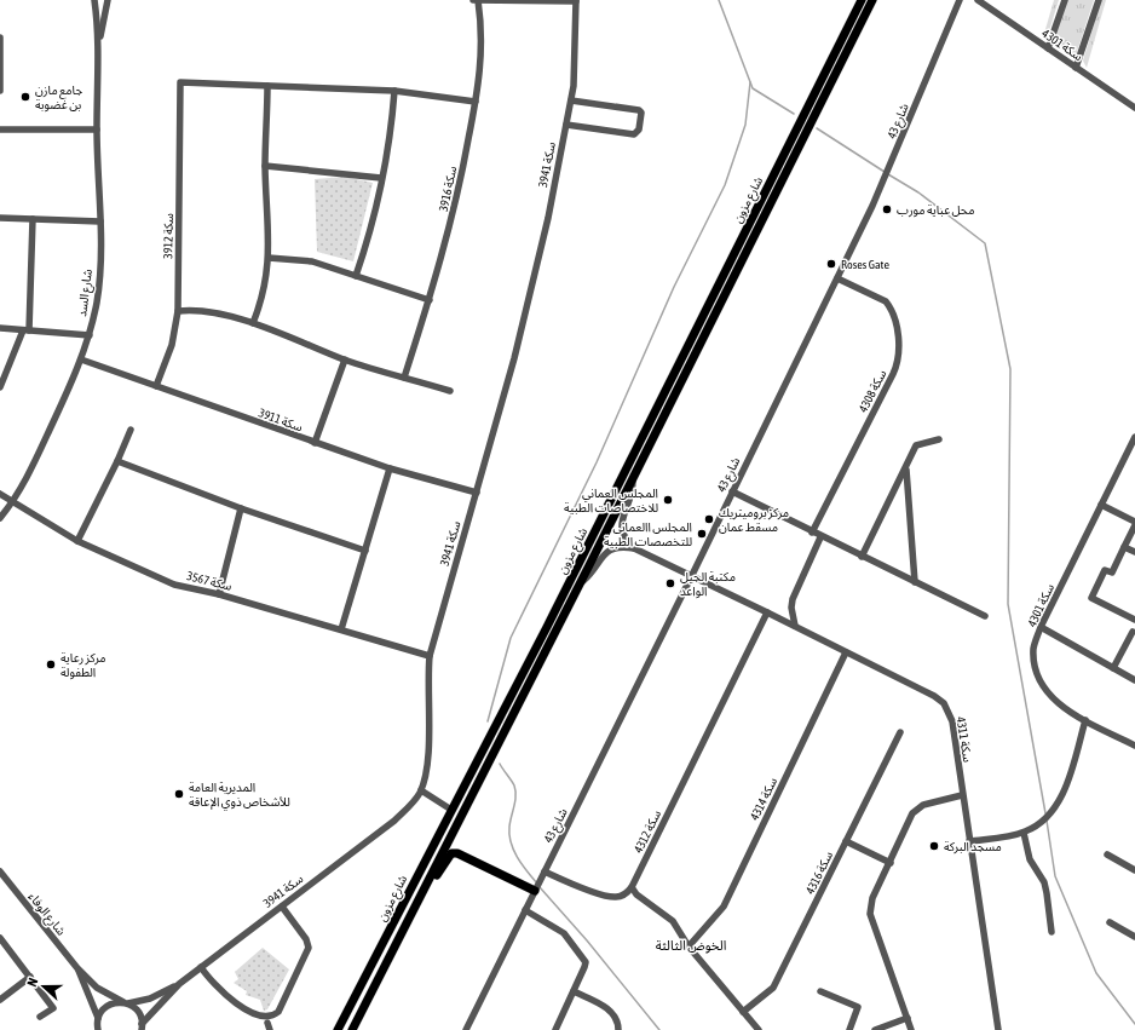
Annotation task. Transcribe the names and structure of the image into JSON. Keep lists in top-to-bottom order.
{
  "streets": {
    "main road": ["شارع مزون"],
    "street": [
      "سكة 4301",
      "شارع 43",
      "سكة 3941",
      "سكة 3916",
      "سكة 3912",
      "شارع السد",
      "سكة 4308",
      "سكة 3911",
      "سكة 3567",
      "سكة 4311",
      "سكة 4314",
      "سكة 4312",
      "سكة 4316",
      "شارع الوفاء"
    ]
  },
  "crossings": [
    ["شارع 43", "سكة 4308"],
    ["شارع 43", "سكة 4311"],
    ["سكة 3941", "سكة 3911"],
    ["سكة 3941", "سكة 3567"],
    ["سكة 3912", "سكة 3911"],
    ["شارع السد", "سكة 3911"],
    ["شارع السد", "سكة 3567"],
    ["سكة 4311", "سكة 4314"],
    ["سكة 4311", "سكة 4312"]
  ],
  "districts": ["الخوض الثالثة"],
  "places": [
    "جامع مازن بن غضوبة",
    "محل عباية مورب",
    "Roses Gate",
    "المجلس العماني للاختصاصات الطبية",
    "مركز بروميتريك مسقط عمان",
    "المجلس االعمانى للتخصصات الطبية",
    "مكتبة الجيل الواعد",
    "مركز رعاية الطفولة",
    "المديرية العامة للأشخاص ذوي الإعاقة",
    "مسجد البركة"
  ],
  "north": "left"
}
